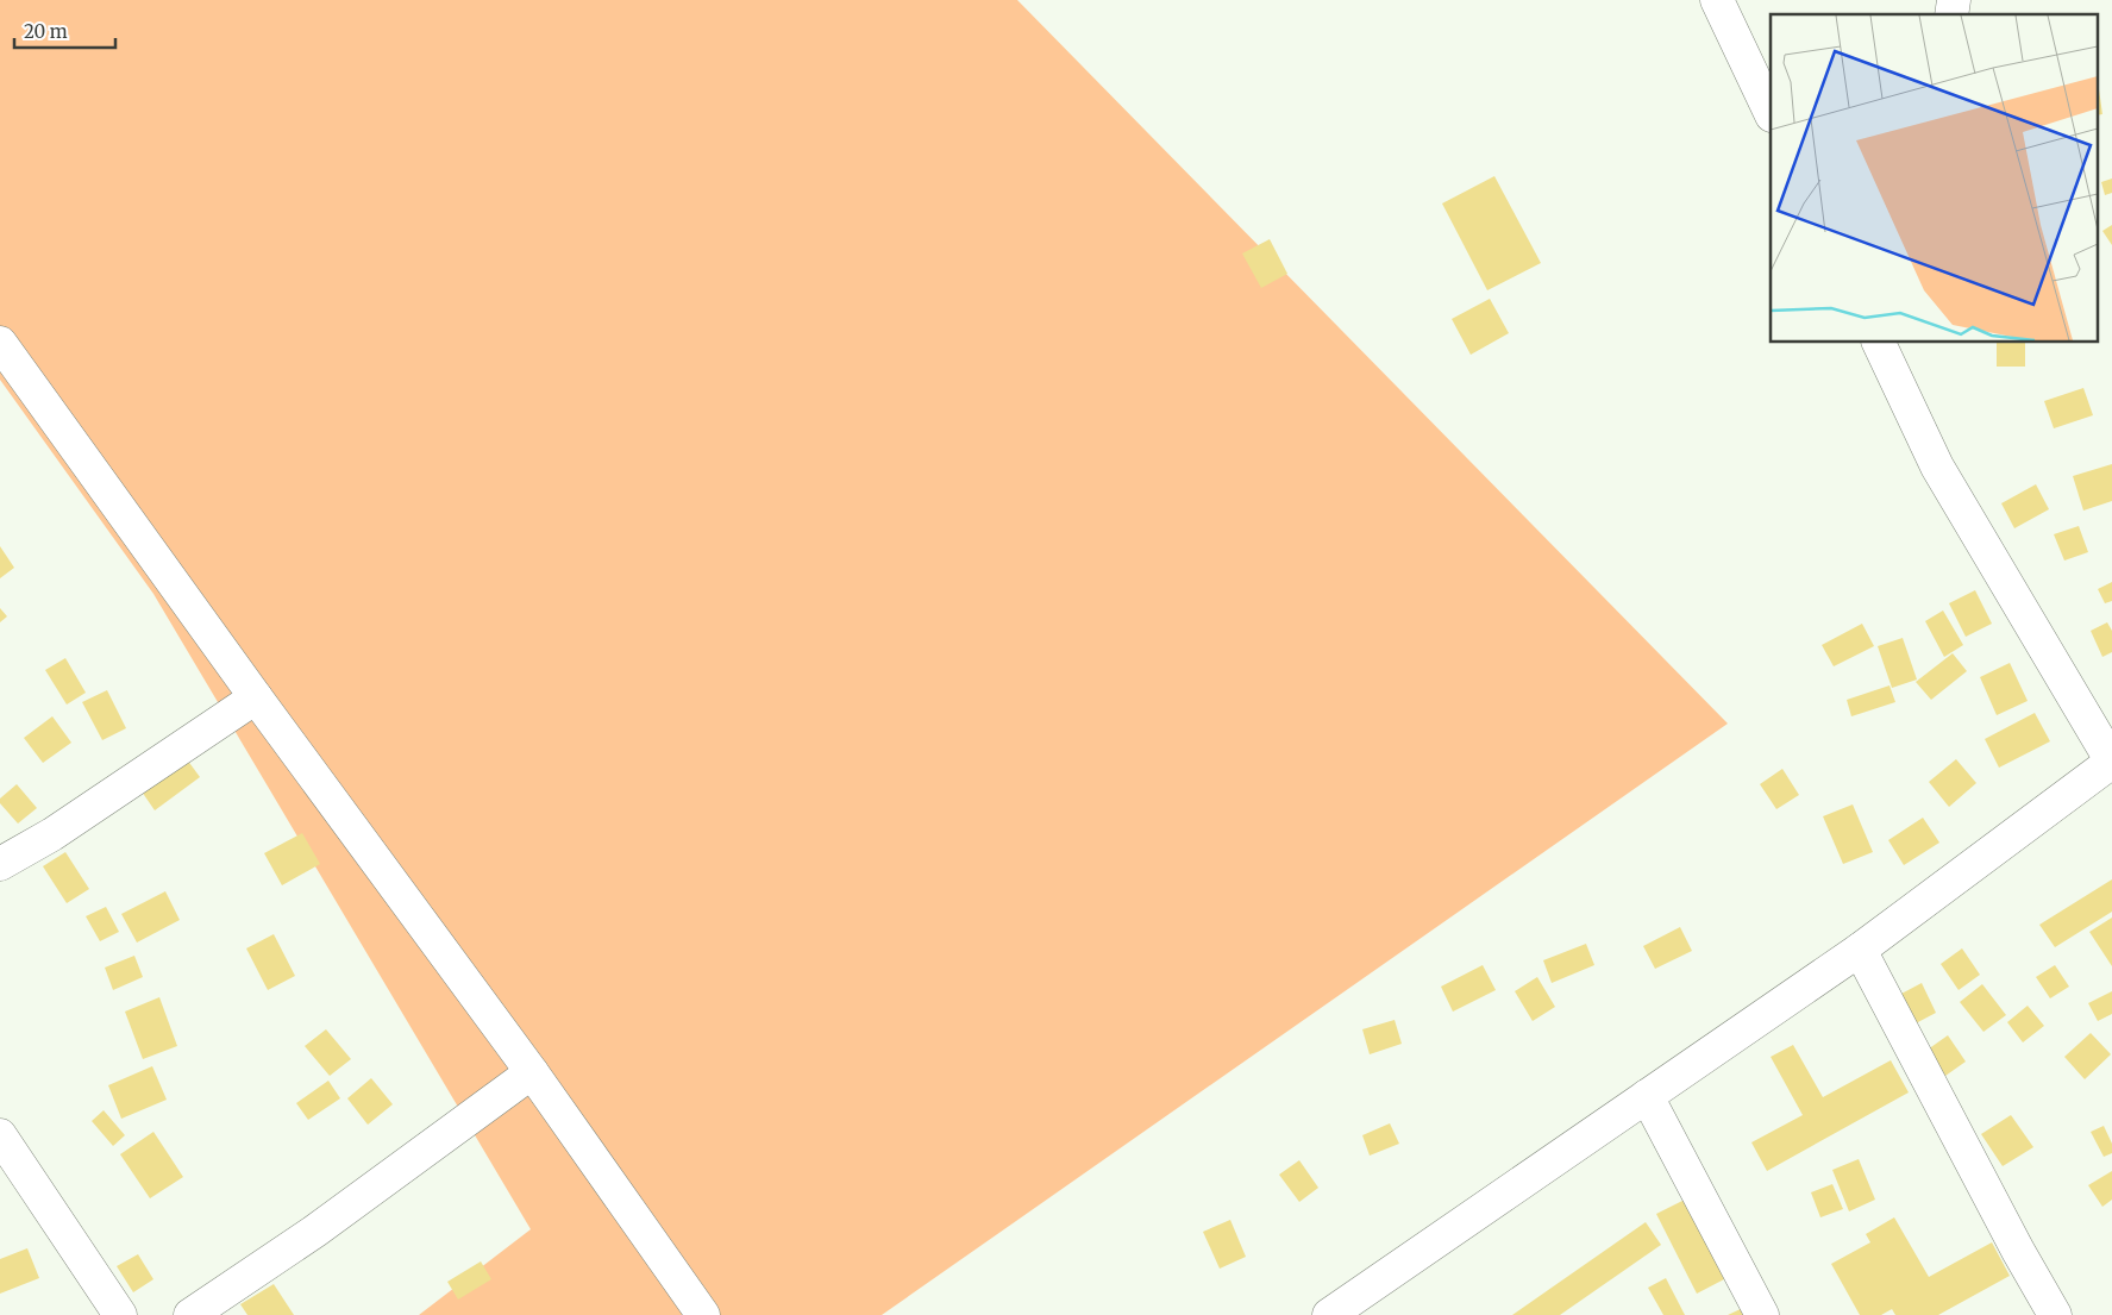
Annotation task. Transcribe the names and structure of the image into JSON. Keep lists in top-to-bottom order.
{
  "scale_bar": "20 m"
}
